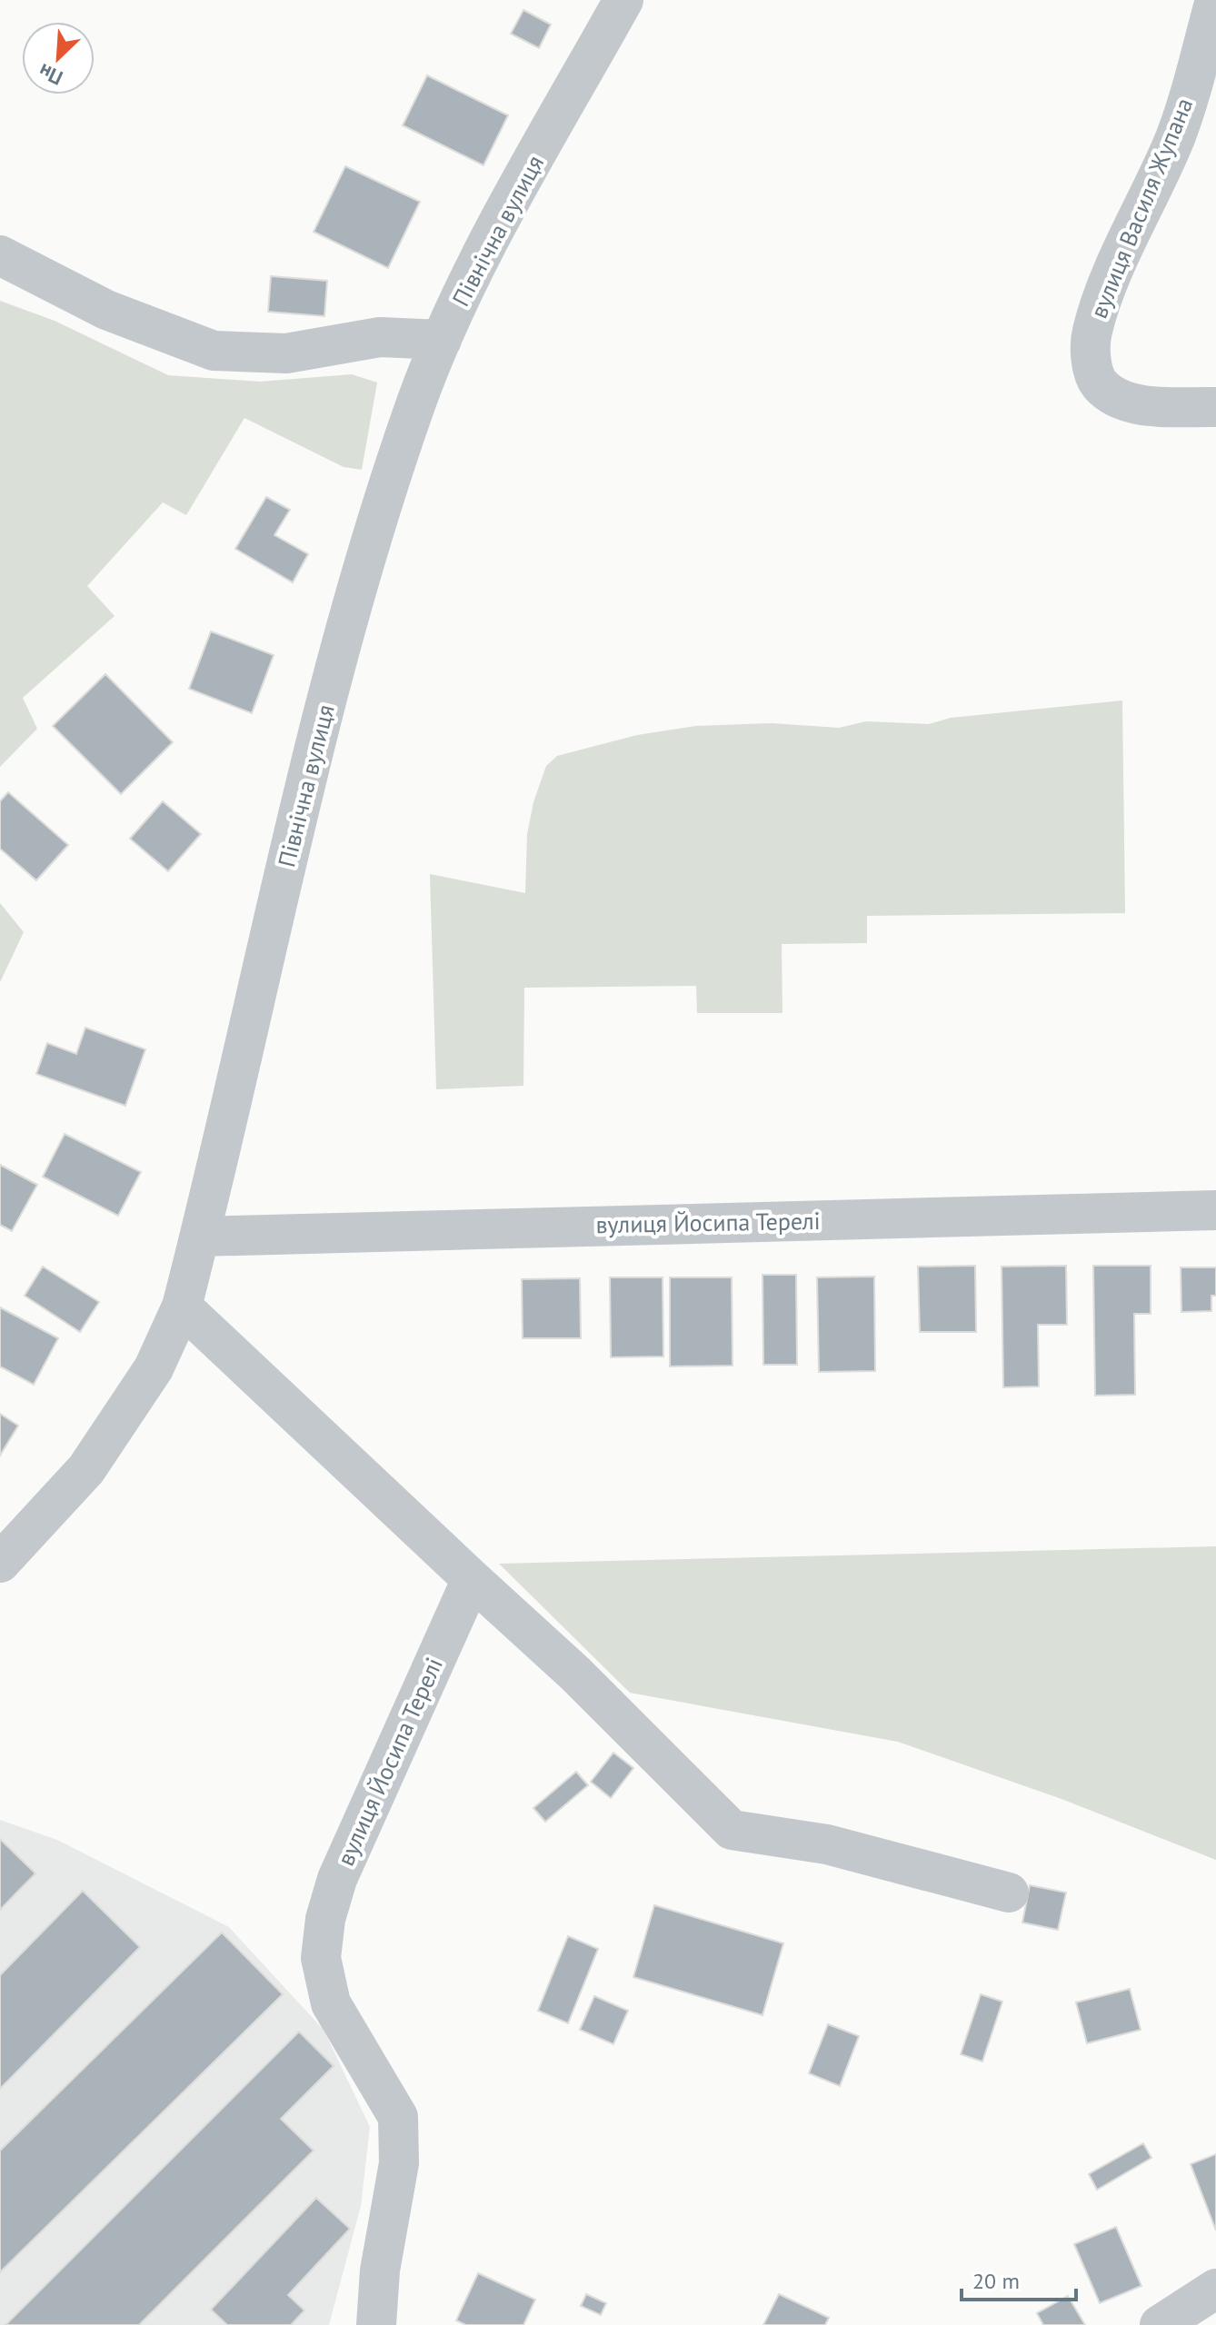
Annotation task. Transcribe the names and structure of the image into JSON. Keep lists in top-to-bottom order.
{
  "streets": {
    "street": ["вулиця Василя Жупана", "Північна вулиця", "вулиця Йосипа Терелі"]
  },
  "crossings": [
    ["Північна вулиця", "вулиця Йосипа Терелі"]
  ],
  "scale_bar": "20 m",
  "north": "bottom left"
}
